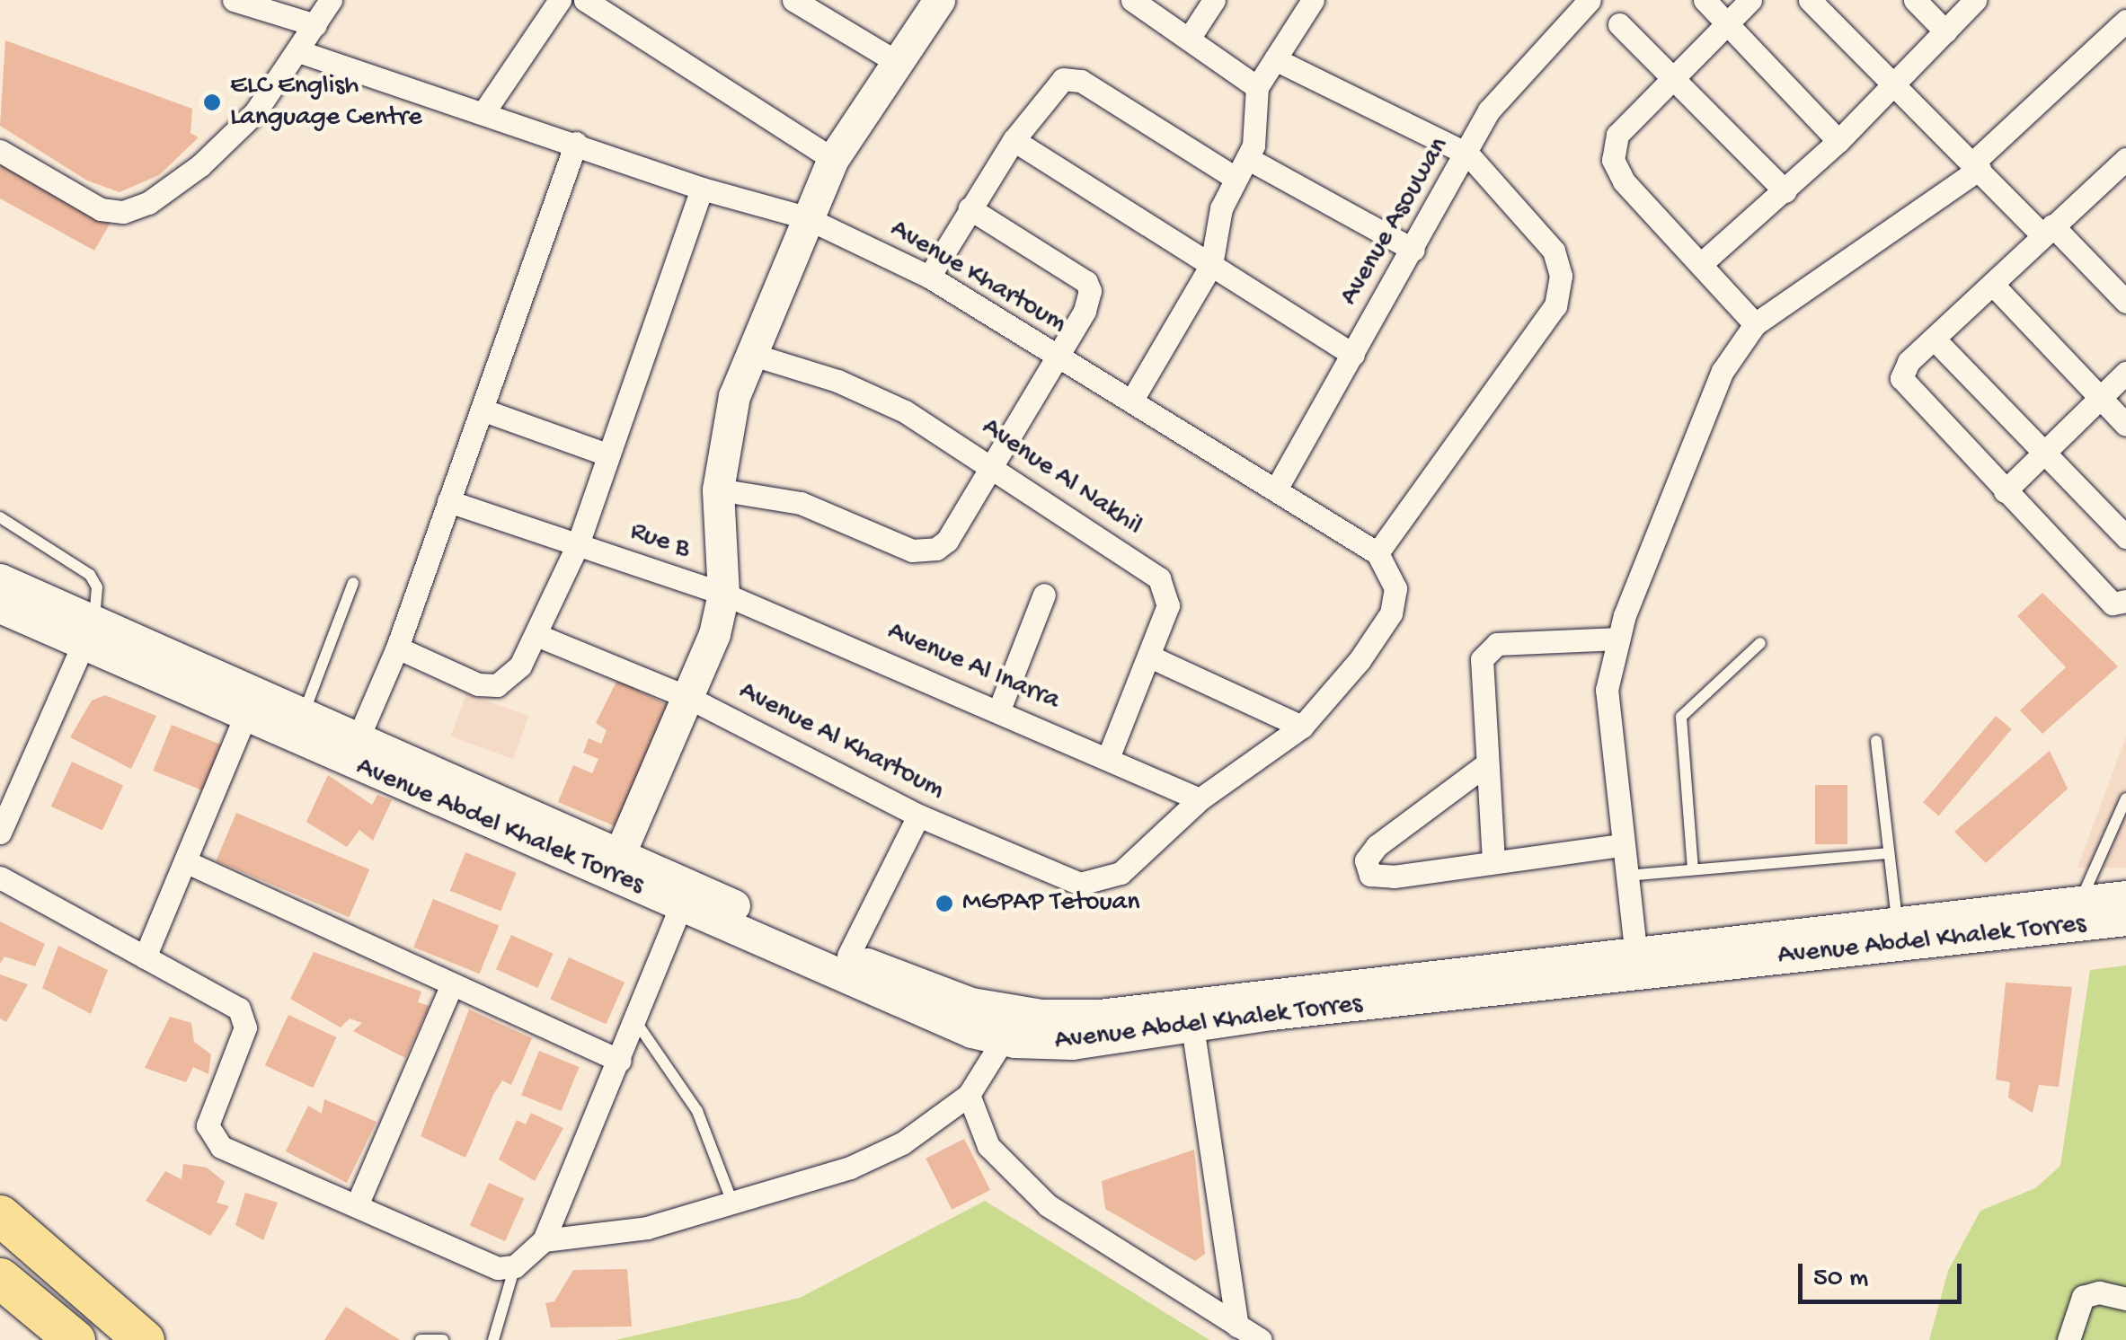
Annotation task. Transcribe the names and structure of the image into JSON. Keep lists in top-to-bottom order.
{
  "streets": {
    "main road": ["Avenue Abdel Khalek Torres"],
    "street": [
      "Avenue Asouwan",
      "Avenue Khartoum",
      "Avenue Al Nakhil",
      "Rue B",
      "Avenue Al Inarra",
      "Avenue Al Khartoum"
    ]
  },
  "crossings": [
    ["Avenue Asouwan", "Avenue Khartoum"],
    ["Avenue Al Nakhil", "Avenue Al Inarra"],
    ["Rue B", "Avenue Al Inarra"],
    ["Avenue Al Inarra", "Avenue Al Khartoum"]
  ],
  "places": ["ELC English Language Centre", "MGPAP Tetouan"],
  "scale_bar": "50 m"
}
